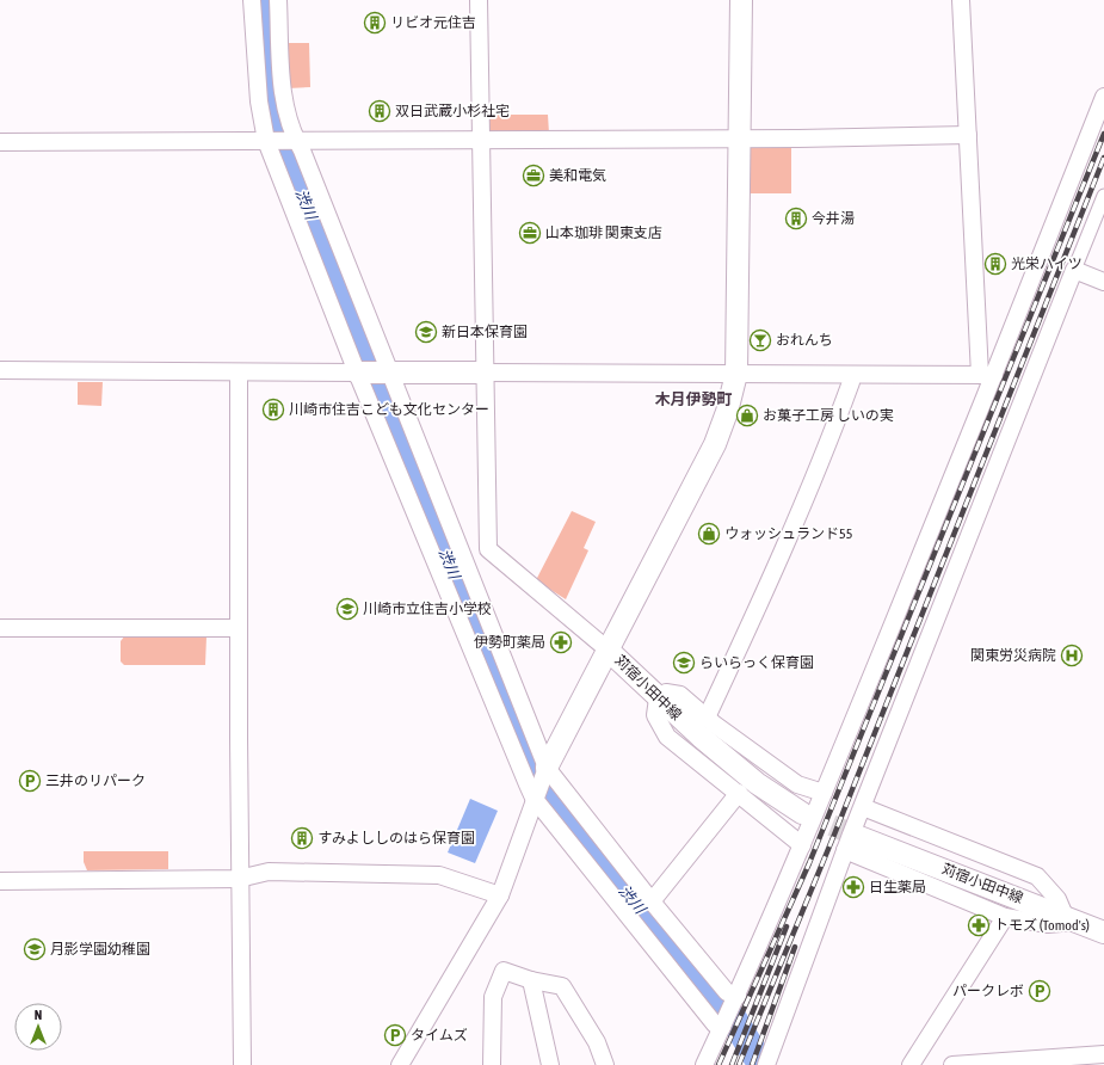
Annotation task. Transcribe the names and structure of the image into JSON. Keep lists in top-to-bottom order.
{
  "streets": {
    "street": ["苅宿小田中線"]
  },
  "districts": ["木月伊勢町"],
  "water": ["渋川"],
  "places": {
    "building": [
      "リビオ元住吉",
      "双日武蔵小杉社宅",
      "今井湯",
      "光栄ハイツ",
      "川崎市住吉こども文化センター",
      "すみよししのはら保育園"
    ],
    "office": ["美和電気", "山本珈琲 関東支店"],
    "school or university": [
      "新日本保育園",
      "川崎市立住吉小学校",
      "らいらっく保育園",
      "月影学園幼稚園"
    ],
    "bar": ["おれんち"],
    "shop": ["お菓子工房 しいの実", "ウォッシュランド55"],
    "pharmacy": ["伊勢町薬局", "日生薬局", "トモズ (Tomod's)"],
    "hospital": ["関東労災病院"],
    "parking": ["三井のリパーク", "パークレボ", "タイムズ"]
  },
  "north": "top"
}
